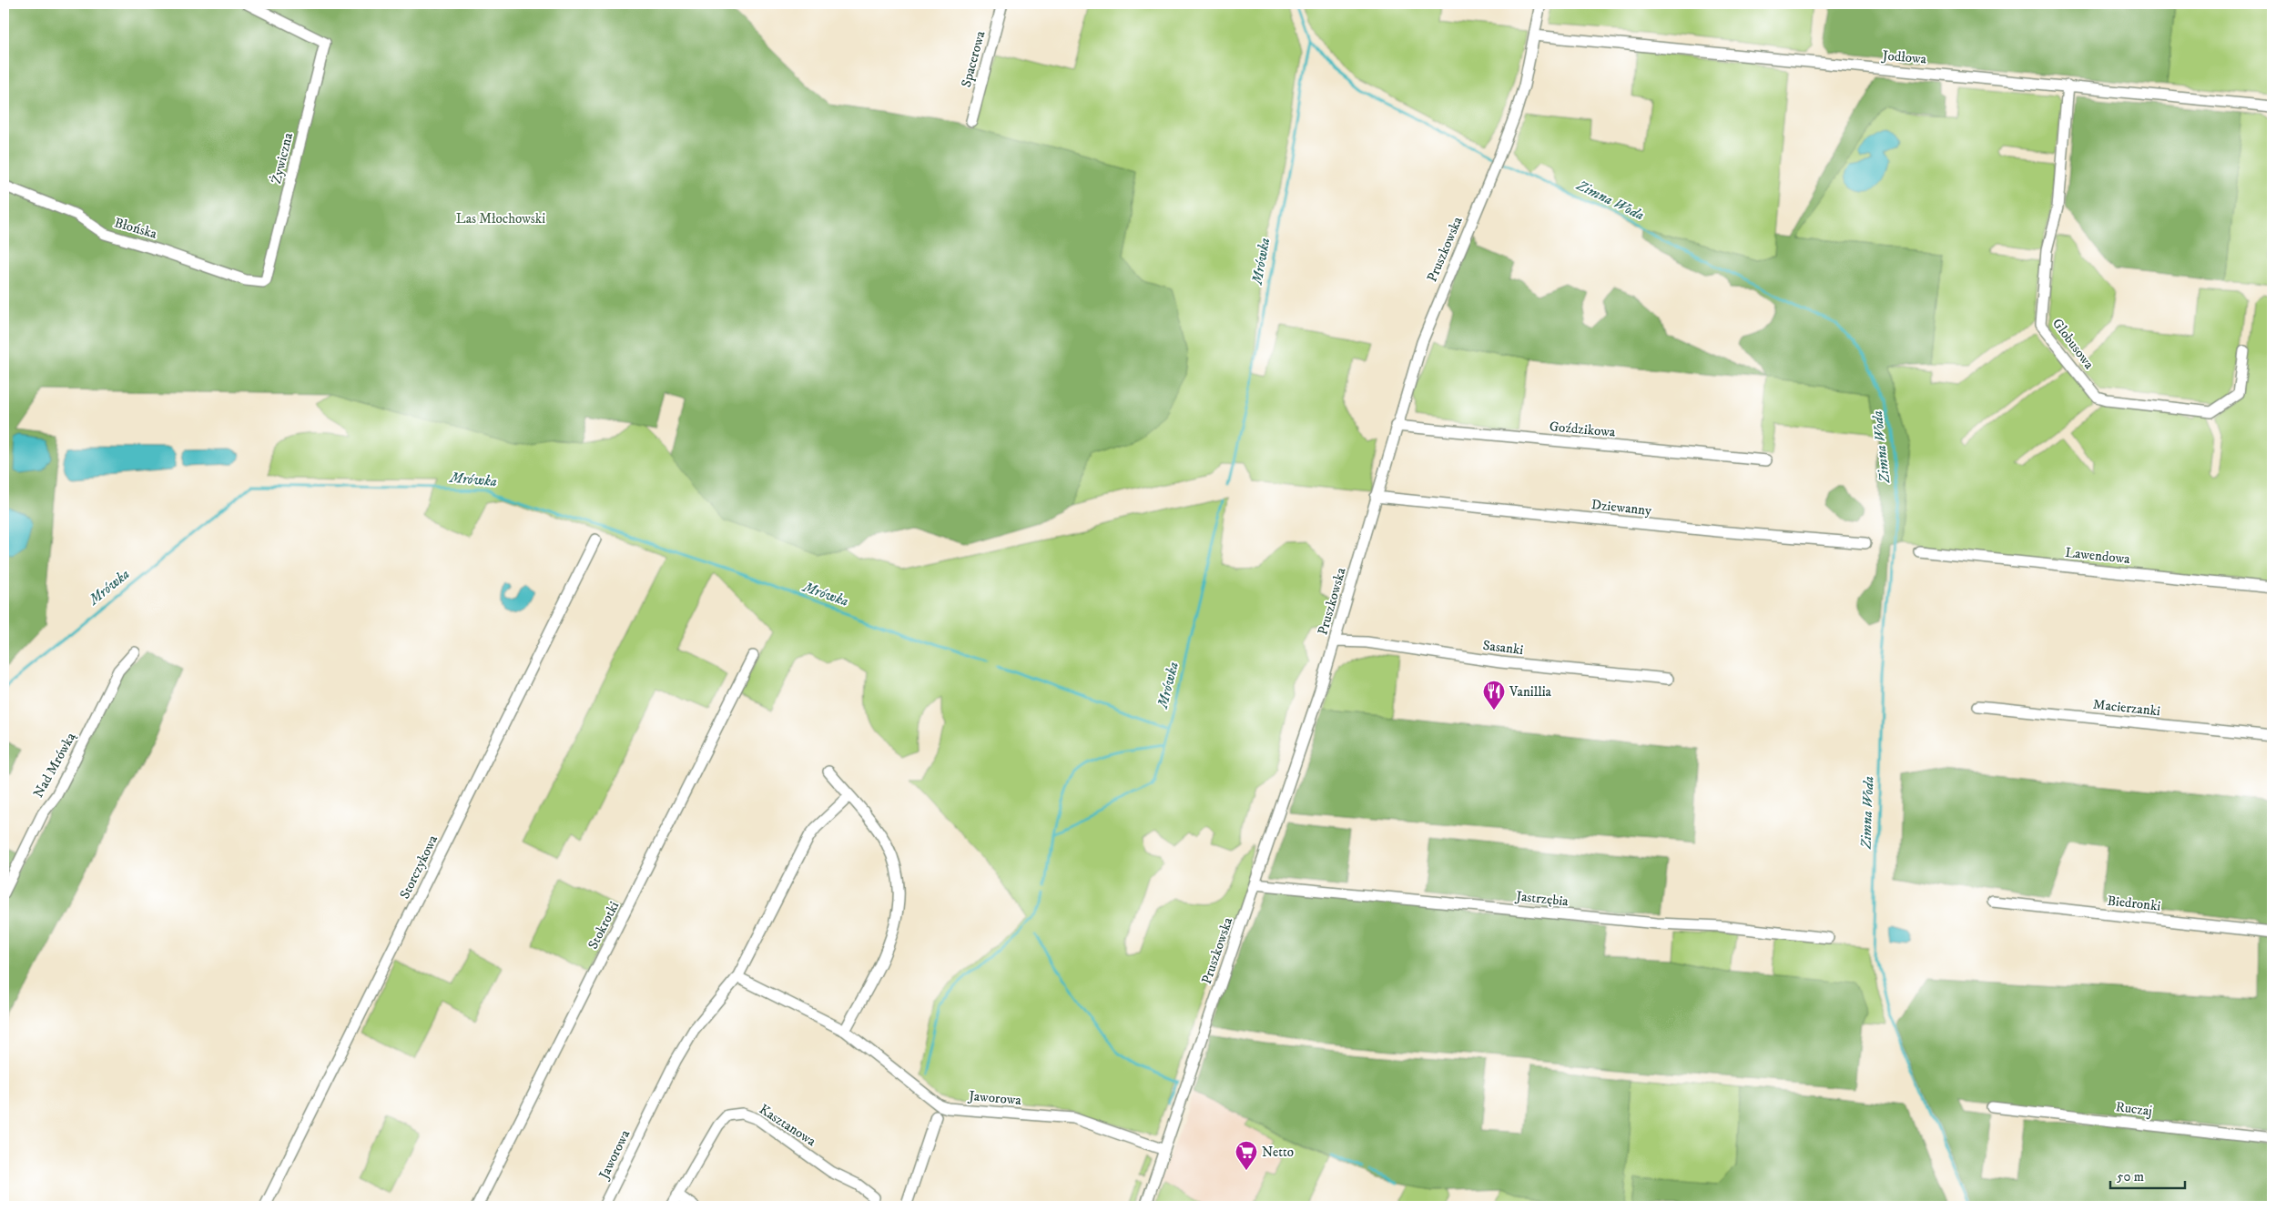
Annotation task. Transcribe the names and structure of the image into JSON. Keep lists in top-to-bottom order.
{
  "streets": {
    "street": [
      "Jodłowa",
      "Spacerowa",
      "Żywiczna",
      "Błońska",
      "Pruszkowska",
      "Globusowa",
      "Goździkowa",
      "Dziewanny",
      "Lawendowa",
      "Sasanki",
      "Macierzanki",
      "Nad Mrówką",
      "Storczykowa",
      "Jastrzębia",
      "Biedronki",
      "Stokrotki",
      "Jaworowa",
      "Ruczaj",
      "Kasztanowa"
    ]
  },
  "crossings": [
    ["Jodłowa", "Pruszkowska"],
    ["Jodłowa", "Globusowa"],
    ["Żywiczna", "Błońska"],
    ["Pruszkowska", "Goździkowa"],
    ["Pruszkowska", "Dziewanny"],
    ["Pruszkowska", "Sasanki"],
    ["Pruszkowska", "Jastrzębia"],
    ["Pruszkowska", "Jaworowa"]
  ],
  "water": ["Zimna Woda", "Mrówka"],
  "parks": ["Las Młochowski"],
  "places": {
    "restaurant": ["Vanillia"],
    "supermarket": ["Netto"]
  },
  "scale_bar": "50 m"
}
